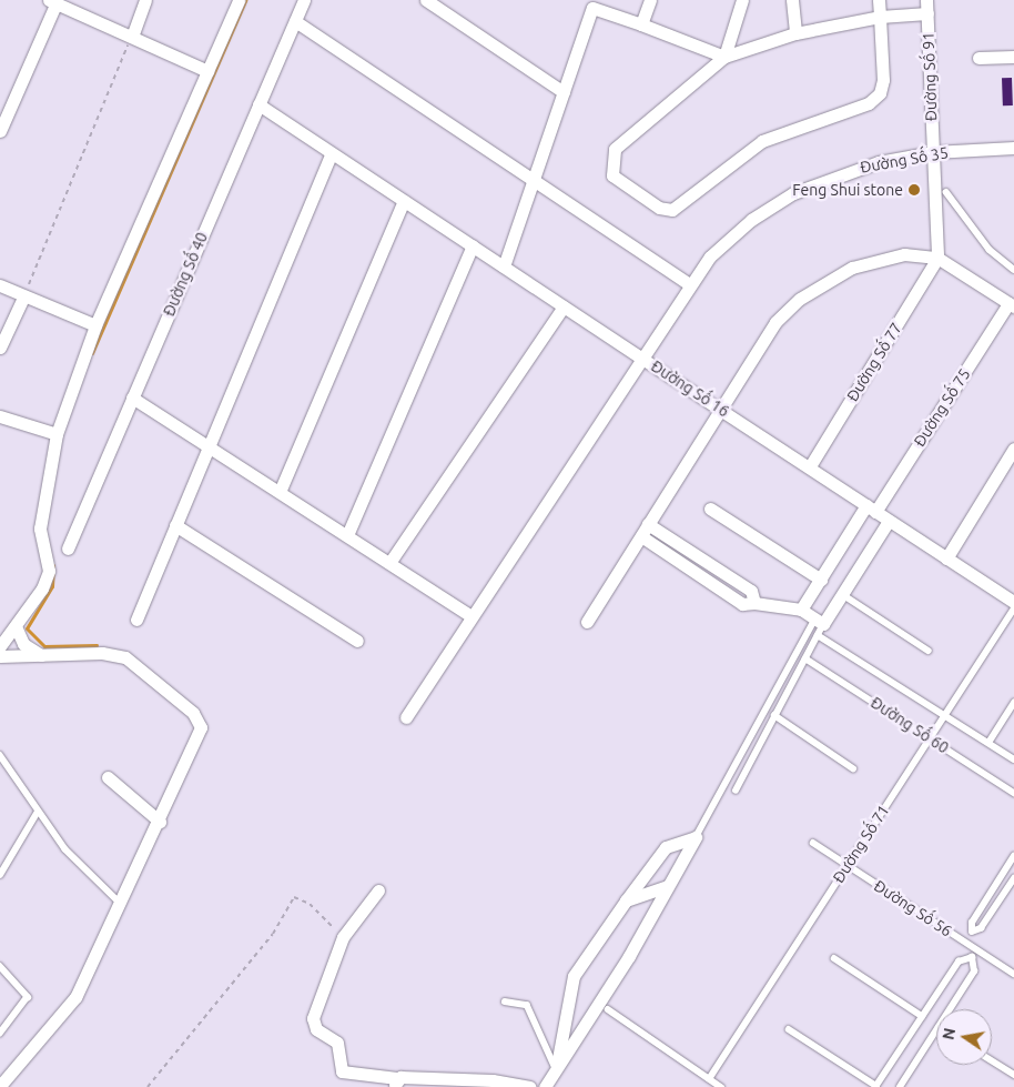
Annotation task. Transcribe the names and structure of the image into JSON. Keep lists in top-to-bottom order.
{
  "streets": {
    "street": [
      "Đường Số 91",
      "Đường Số 35",
      "Đường Số 40",
      "Đường Số 77",
      "Đường Số 16",
      "Đường Số 75"
    ],
    "lane": ["Đường Số 60", "Đường Số 71", "Đường Số 56"]
  },
  "crossings": [
    ["Đường Số 91", "Đường Số 35"],
    ["Đường Số 91", "Đường Số 77"],
    ["Đường Số 35", "Đường Số 16"],
    ["Đường Số 77", "Đường Số 16"],
    ["Đường Số 16", "Đường Số 75"],
    ["Đường Số 60", "Đường Số 71"],
    ["Đường Số 71", "Đường Số 56"]
  ],
  "places": ["Feng Shui stone"],
  "north": "left"
}
